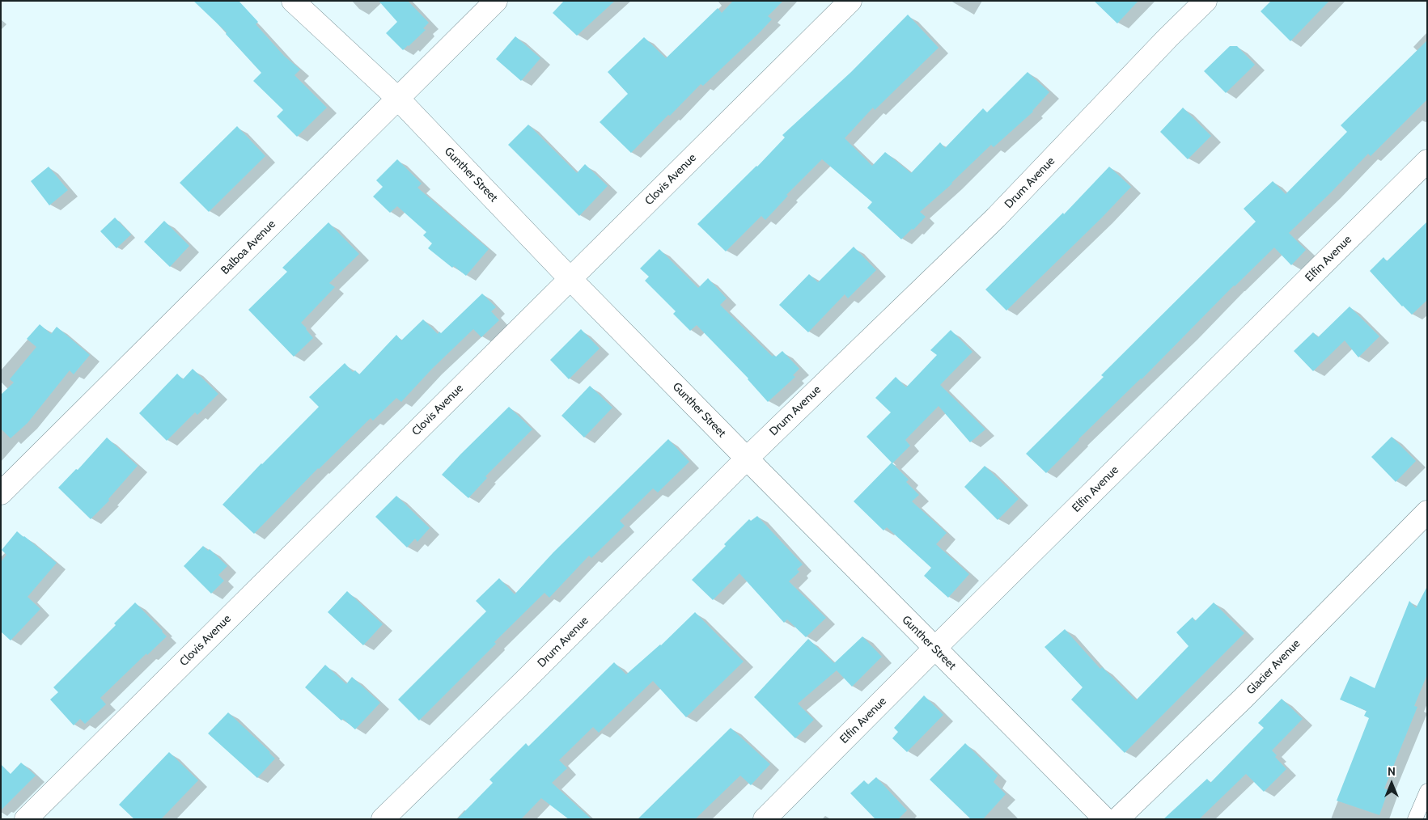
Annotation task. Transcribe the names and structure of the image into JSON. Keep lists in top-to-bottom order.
{
  "streets": {
    "street": [
      "Gunther Street",
      "Clovis Avenue",
      "Drum Avenue",
      "Balboa Avenue",
      "Elfin Avenue",
      "Glacier Avenue"
    ]
  },
  "crossings": [
    ["Gunther Street", "Clovis Avenue"],
    ["Gunther Street", "Drum Avenue"],
    ["Gunther Street", "Balboa Avenue"],
    ["Gunther Street", "Elfin Avenue"]
  ],
  "north": "top"
}
